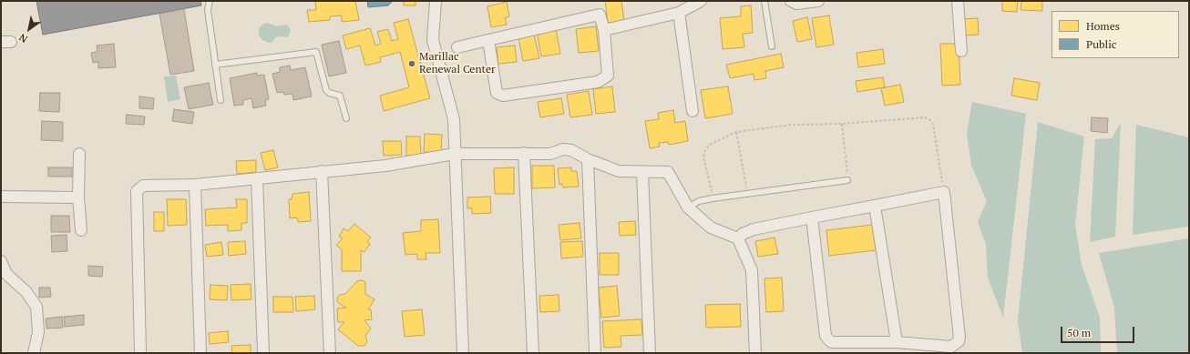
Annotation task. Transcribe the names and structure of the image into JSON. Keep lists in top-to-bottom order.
{
  "places": ["Marillac Renewal Center"],
  "legend": ["Homes", "Public"],
  "scale_bar": "50 m",
  "north": "bottom left"
}
